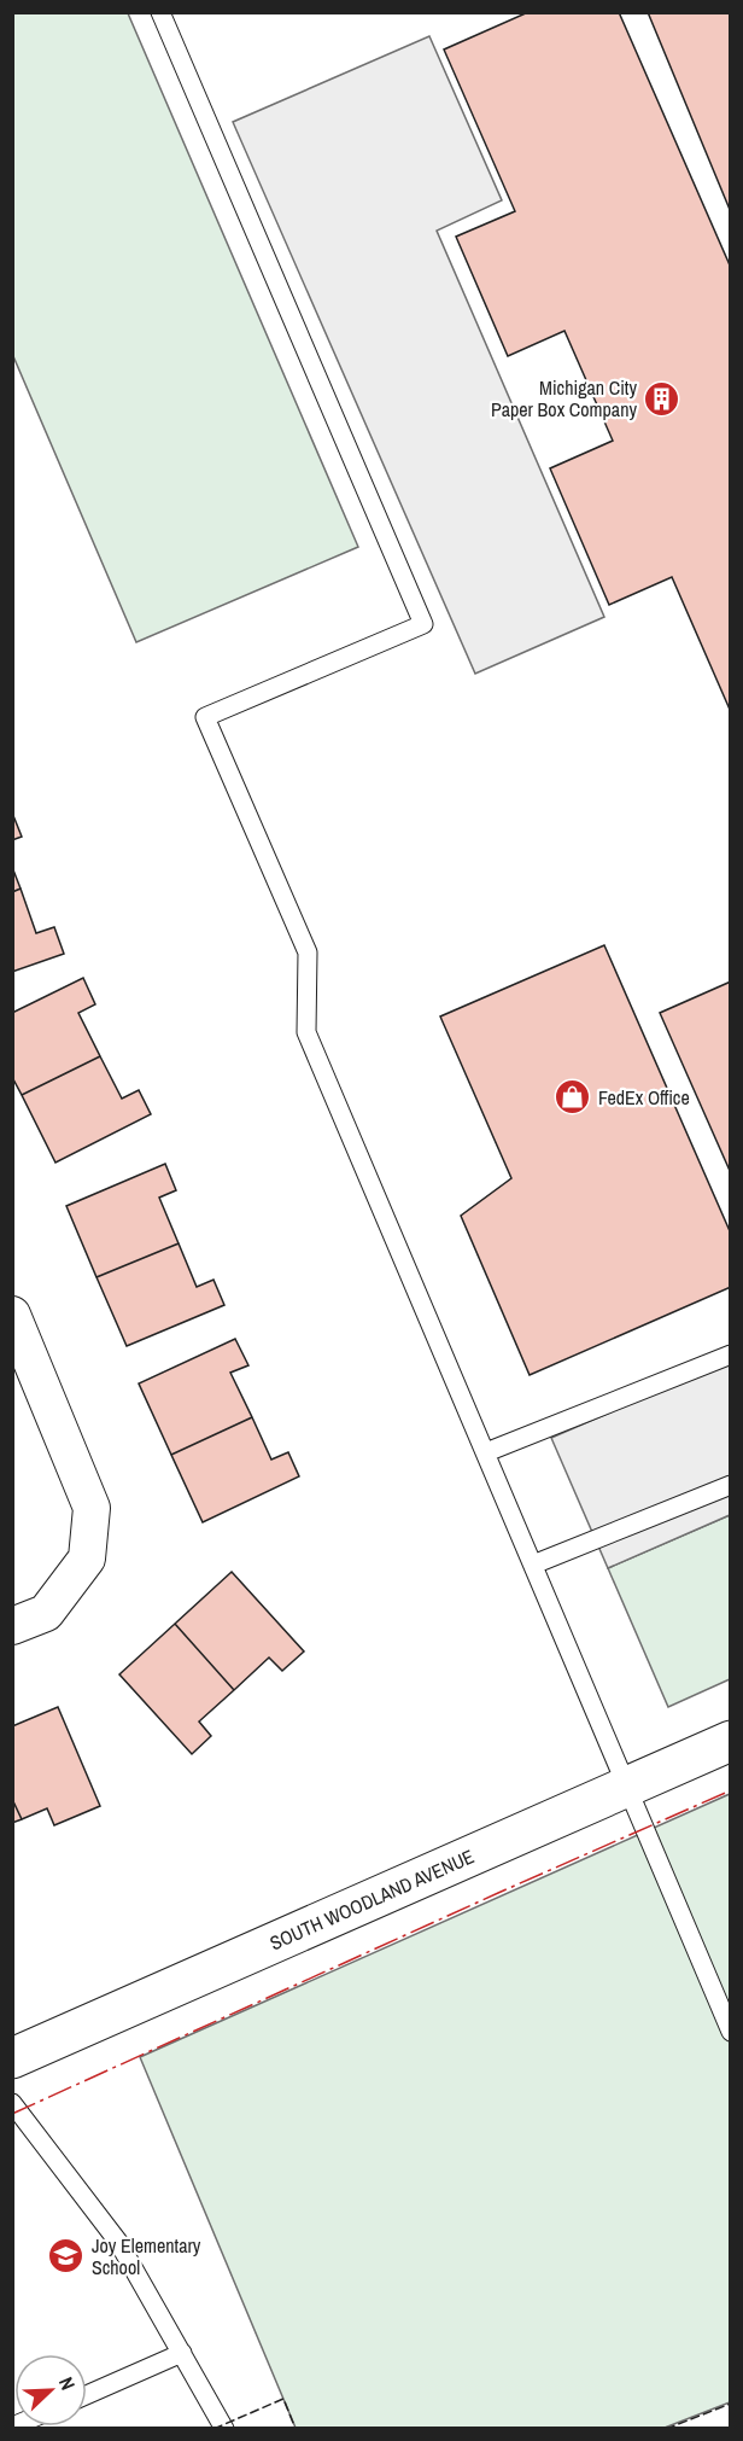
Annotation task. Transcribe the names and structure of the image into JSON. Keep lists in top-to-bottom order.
{
  "streets": {
    "street": ["SOUTH WOODLAND AVENUE"]
  },
  "places": {
    "building": ["Michigan City Paper Box Company"],
    "shop": ["FedEx Office"],
    "school or university": ["Joy Elementary School"]
  },
  "north": "top right"
}
